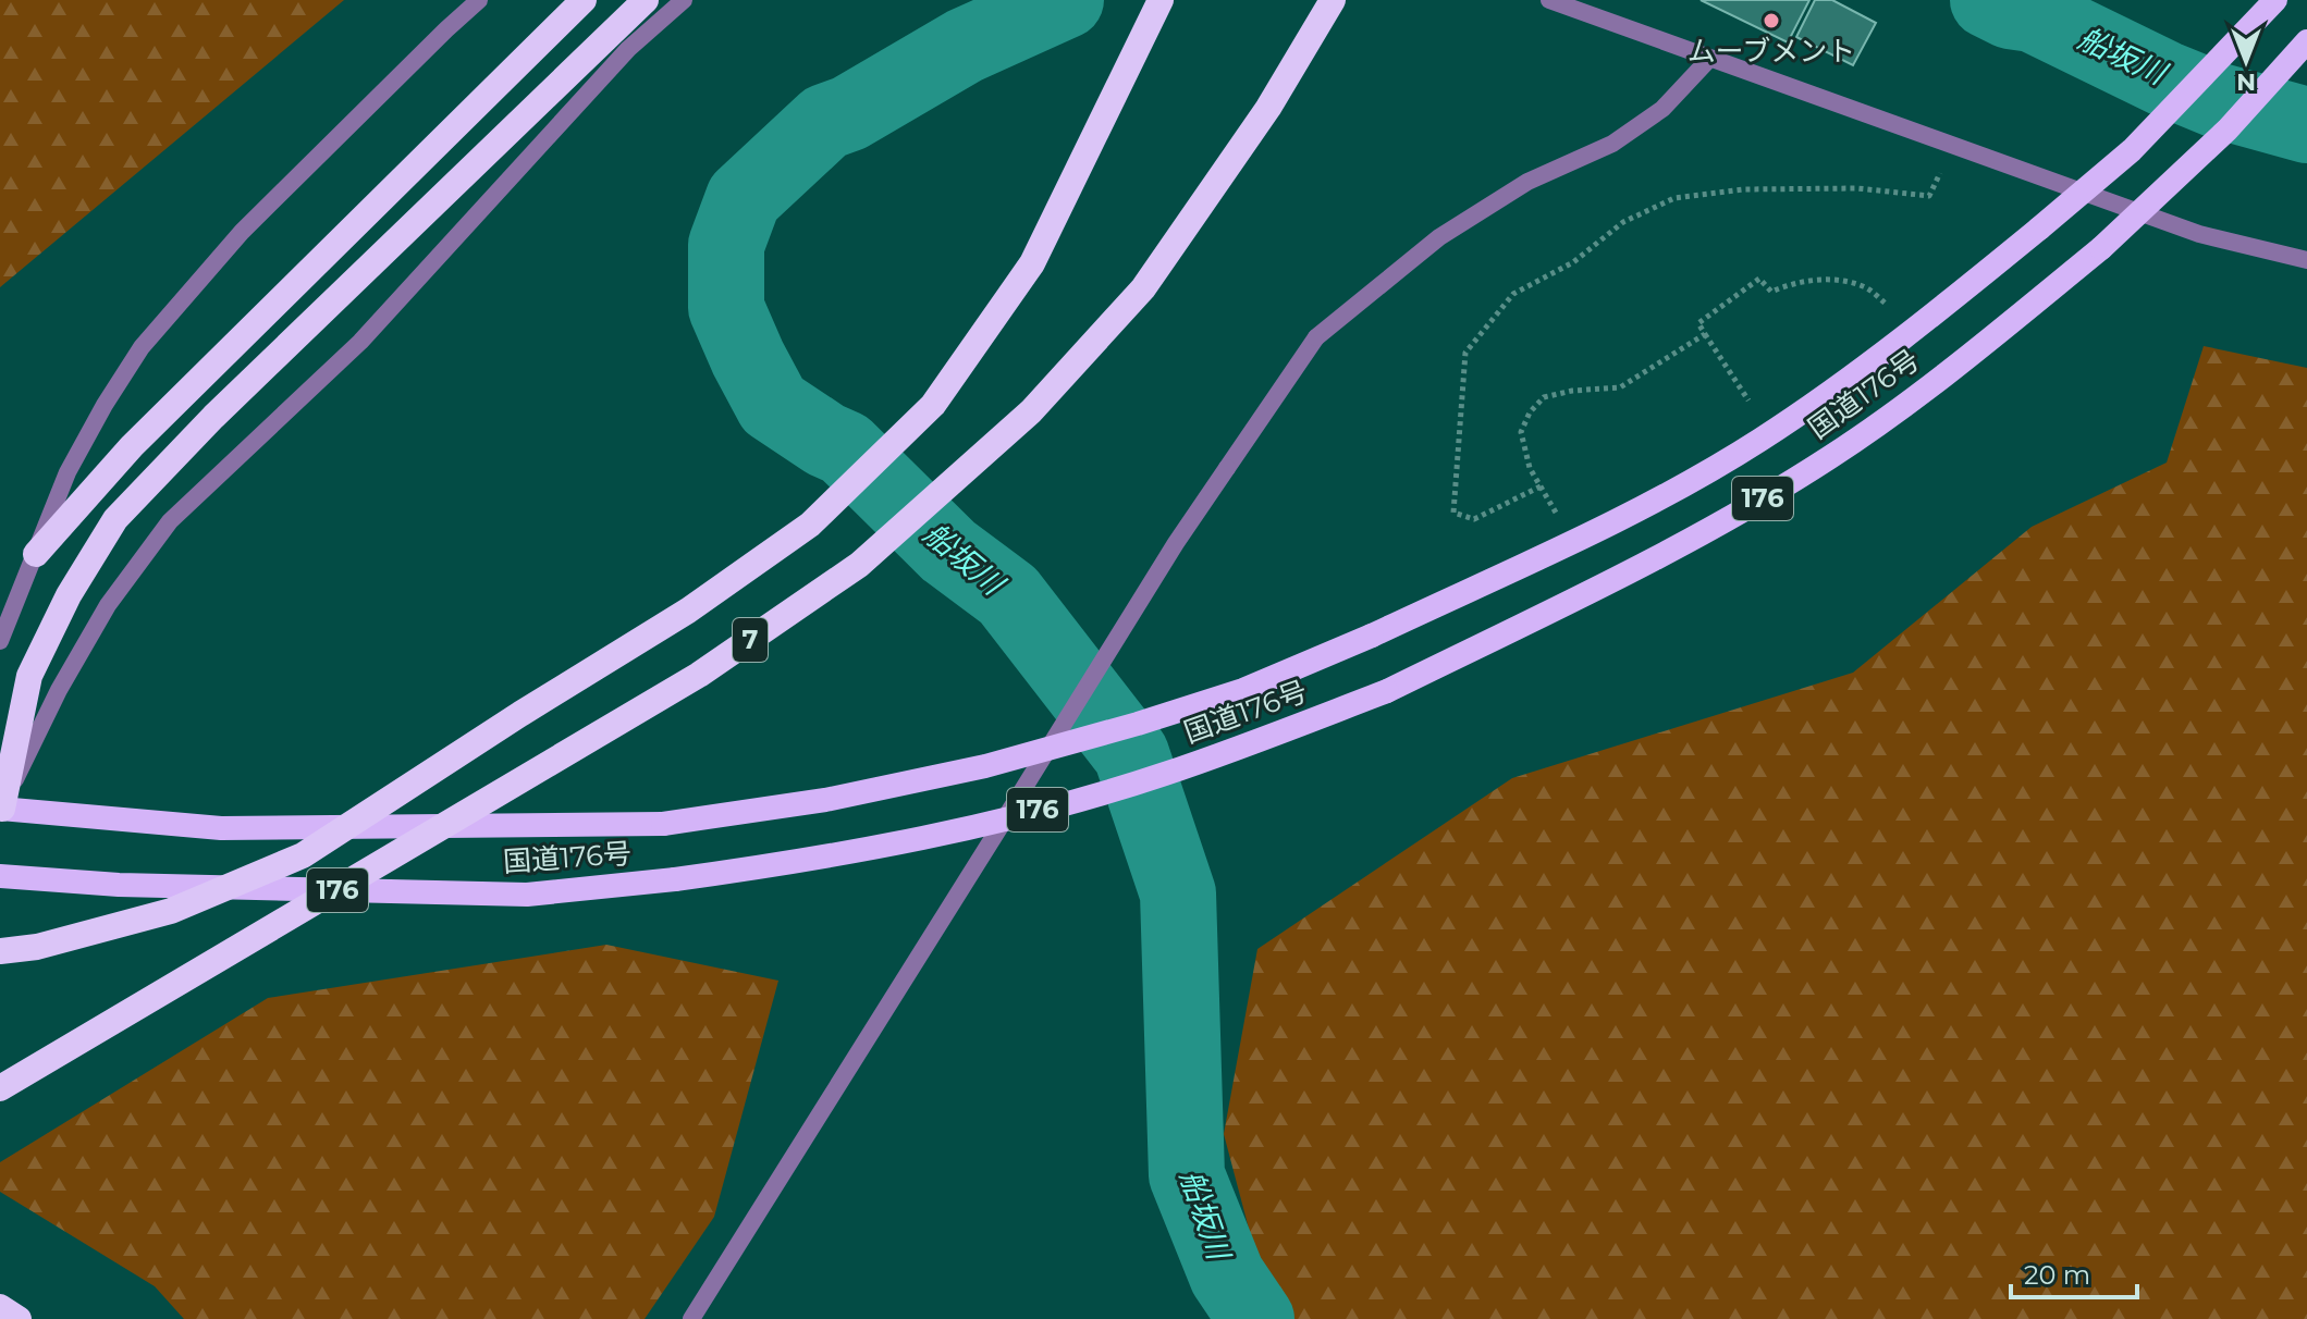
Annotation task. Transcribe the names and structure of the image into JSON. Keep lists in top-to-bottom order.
{
  "streets": {
    "highway": ["国道176号", "176", "7"]
  },
  "water": ["船坂川"],
  "places": ["ムーブメント"],
  "scale_bar": "20 m",
  "north": "bottom"
}
